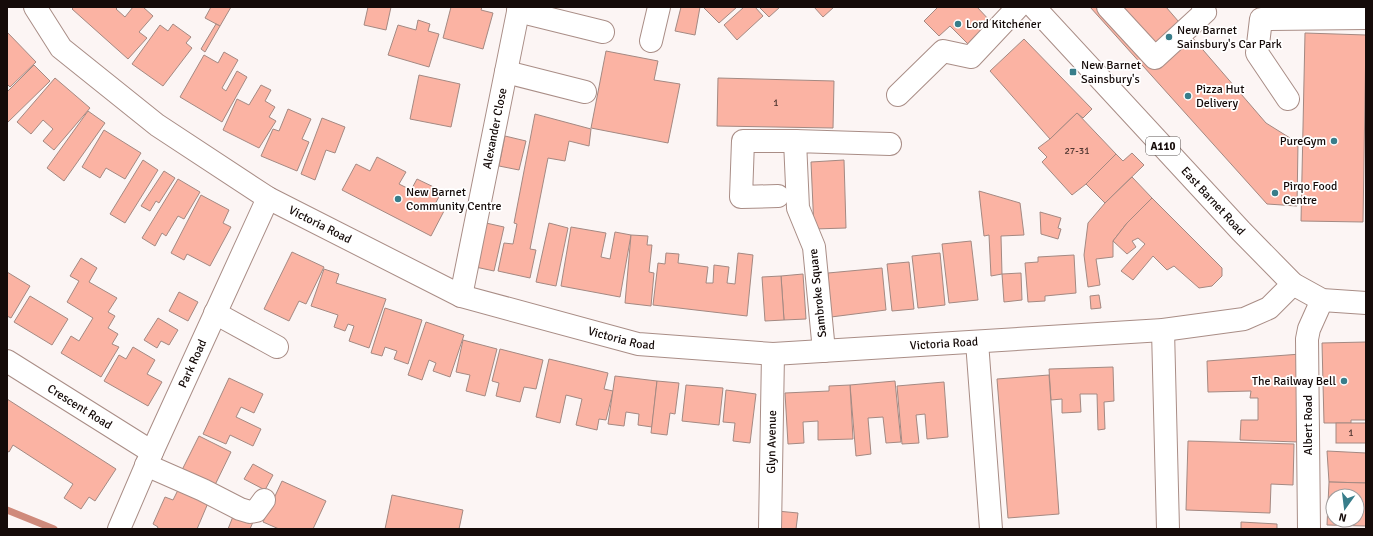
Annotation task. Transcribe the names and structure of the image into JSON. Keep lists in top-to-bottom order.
{
  "streets": {
    "street": [
      "Alexander Close",
      "A110",
      "East Barnet Road",
      "Victoria Road",
      "Sambroke Square",
      "Park Road",
      "Crescent Road",
      "Albert Road",
      "Glyn Avenue"
    ]
  },
  "crossings": [
    ["Alexander Close", "Victoria Road"],
    ["East Barnet Road", "Victoria Road"],
    ["East Barnet Road", "Albert Road"],
    ["Victoria Road", "Sambroke Square"],
    ["Victoria Road", "Park Road"],
    ["Victoria Road", "Glyn Avenue"],
    ["Park Road", "Crescent Road"]
  ],
  "places": {
    "other": [
      "Lord Kitchener",
      "New Barnet Sainsbury's Car Park",
      "Pizza Hut Delivery",
      "PureGym",
      "Pirqo Food Centre",
      "New Barnet Community Centre",
      "The Railway Bell"
    ],
    "transit": ["New Barnet Sainsbury's"]
  },
  "house_numbers": ["1", "27-31", "1"],
  "north": "bottom"
}
